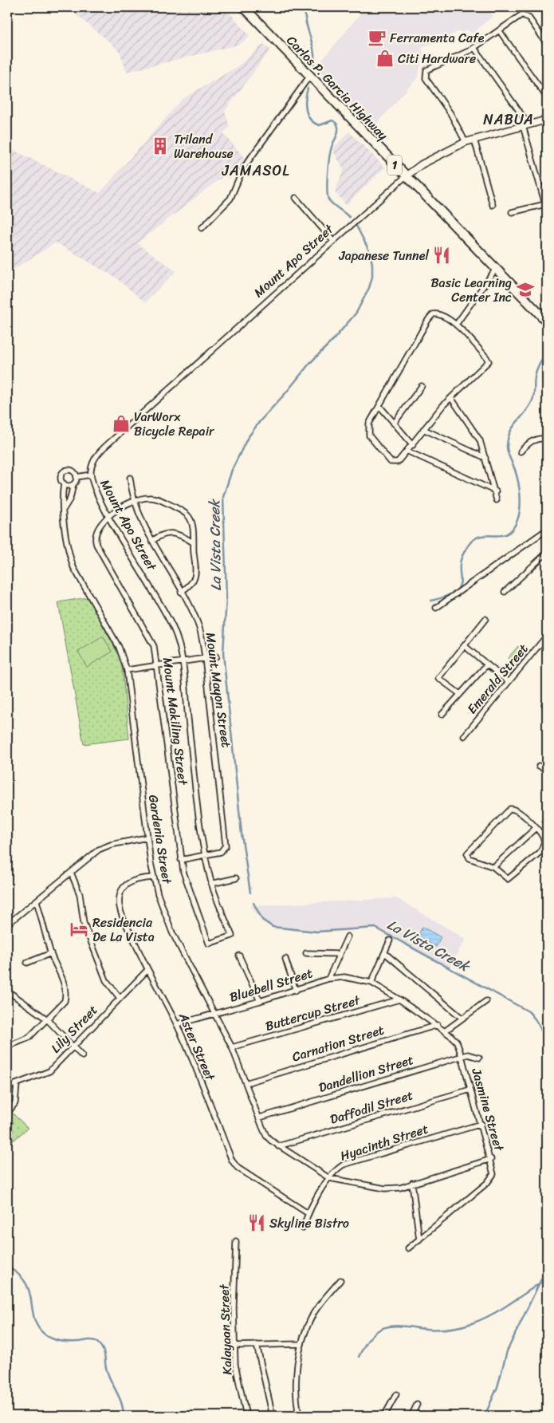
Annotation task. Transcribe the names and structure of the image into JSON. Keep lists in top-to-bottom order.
{
  "streets": {
    "highway": ["Carlos P. Garcia Highway", "1"],
    "street": [
      "Mount Apo Street",
      "Emerald Street",
      "Mount Mayon Street",
      "Mount Makiling Street",
      "Gardenia Street",
      "Bluebell Street",
      "Buttercup Street",
      "Lily Street",
      "Carnation Street",
      "Aster Street",
      "Dandellion Street",
      "Daffodil Street",
      "Jasmine Street",
      "Hyacinth Street",
      "Kalayaan Street"
    ]
  },
  "crossings": [
    ["Carlos P. Garcia Highway", "Mount Apo Street"],
    ["Mount Apo Street", "Mount Mayon Street"],
    ["Mount Apo Street", "Mount Makiling Street"],
    ["Gardenia Street", "Bluebell Street"],
    ["Gardenia Street", "Buttercup Street"],
    ["Gardenia Street", "Carnation Street"],
    ["Gardenia Street", "Aster Street"],
    ["Gardenia Street", "Dandellion Street"],
    ["Gardenia Street", "Daffodil Street"],
    ["Gardenia Street", "Hyacinth Street"],
    ["Bluebell Street", "Aster Street"],
    ["Bluebell Street", "Jasmine Street"],
    ["Buttercup Street", "Jasmine Street"],
    ["Lily Street", "Aster Street"],
    ["Carnation Street", "Jasmine Street"],
    ["Aster Street", "Hyacinth Street"],
    ["Dandellion Street", "Jasmine Street"],
    ["Daffodil Street", "Jasmine Street"],
    ["Jasmine Street", "Hyacinth Street"]
  ],
  "districts": ["NABUA", "JAMASOL"],
  "water": ["La Vista Creek"],
  "places": {
    "cafe": ["Ferramenta Cafe"],
    "shop": ["Citi Hardware", "VarWorx Bicycle Repair"],
    "building": ["Triland Warehouse"],
    "restaurant": ["Japanese Tunnel", "Skyline Bistro"],
    "school or university": ["Basic Learning Center Inc"],
    "hotel": ["Residencia De La Vista"]
  }
}
